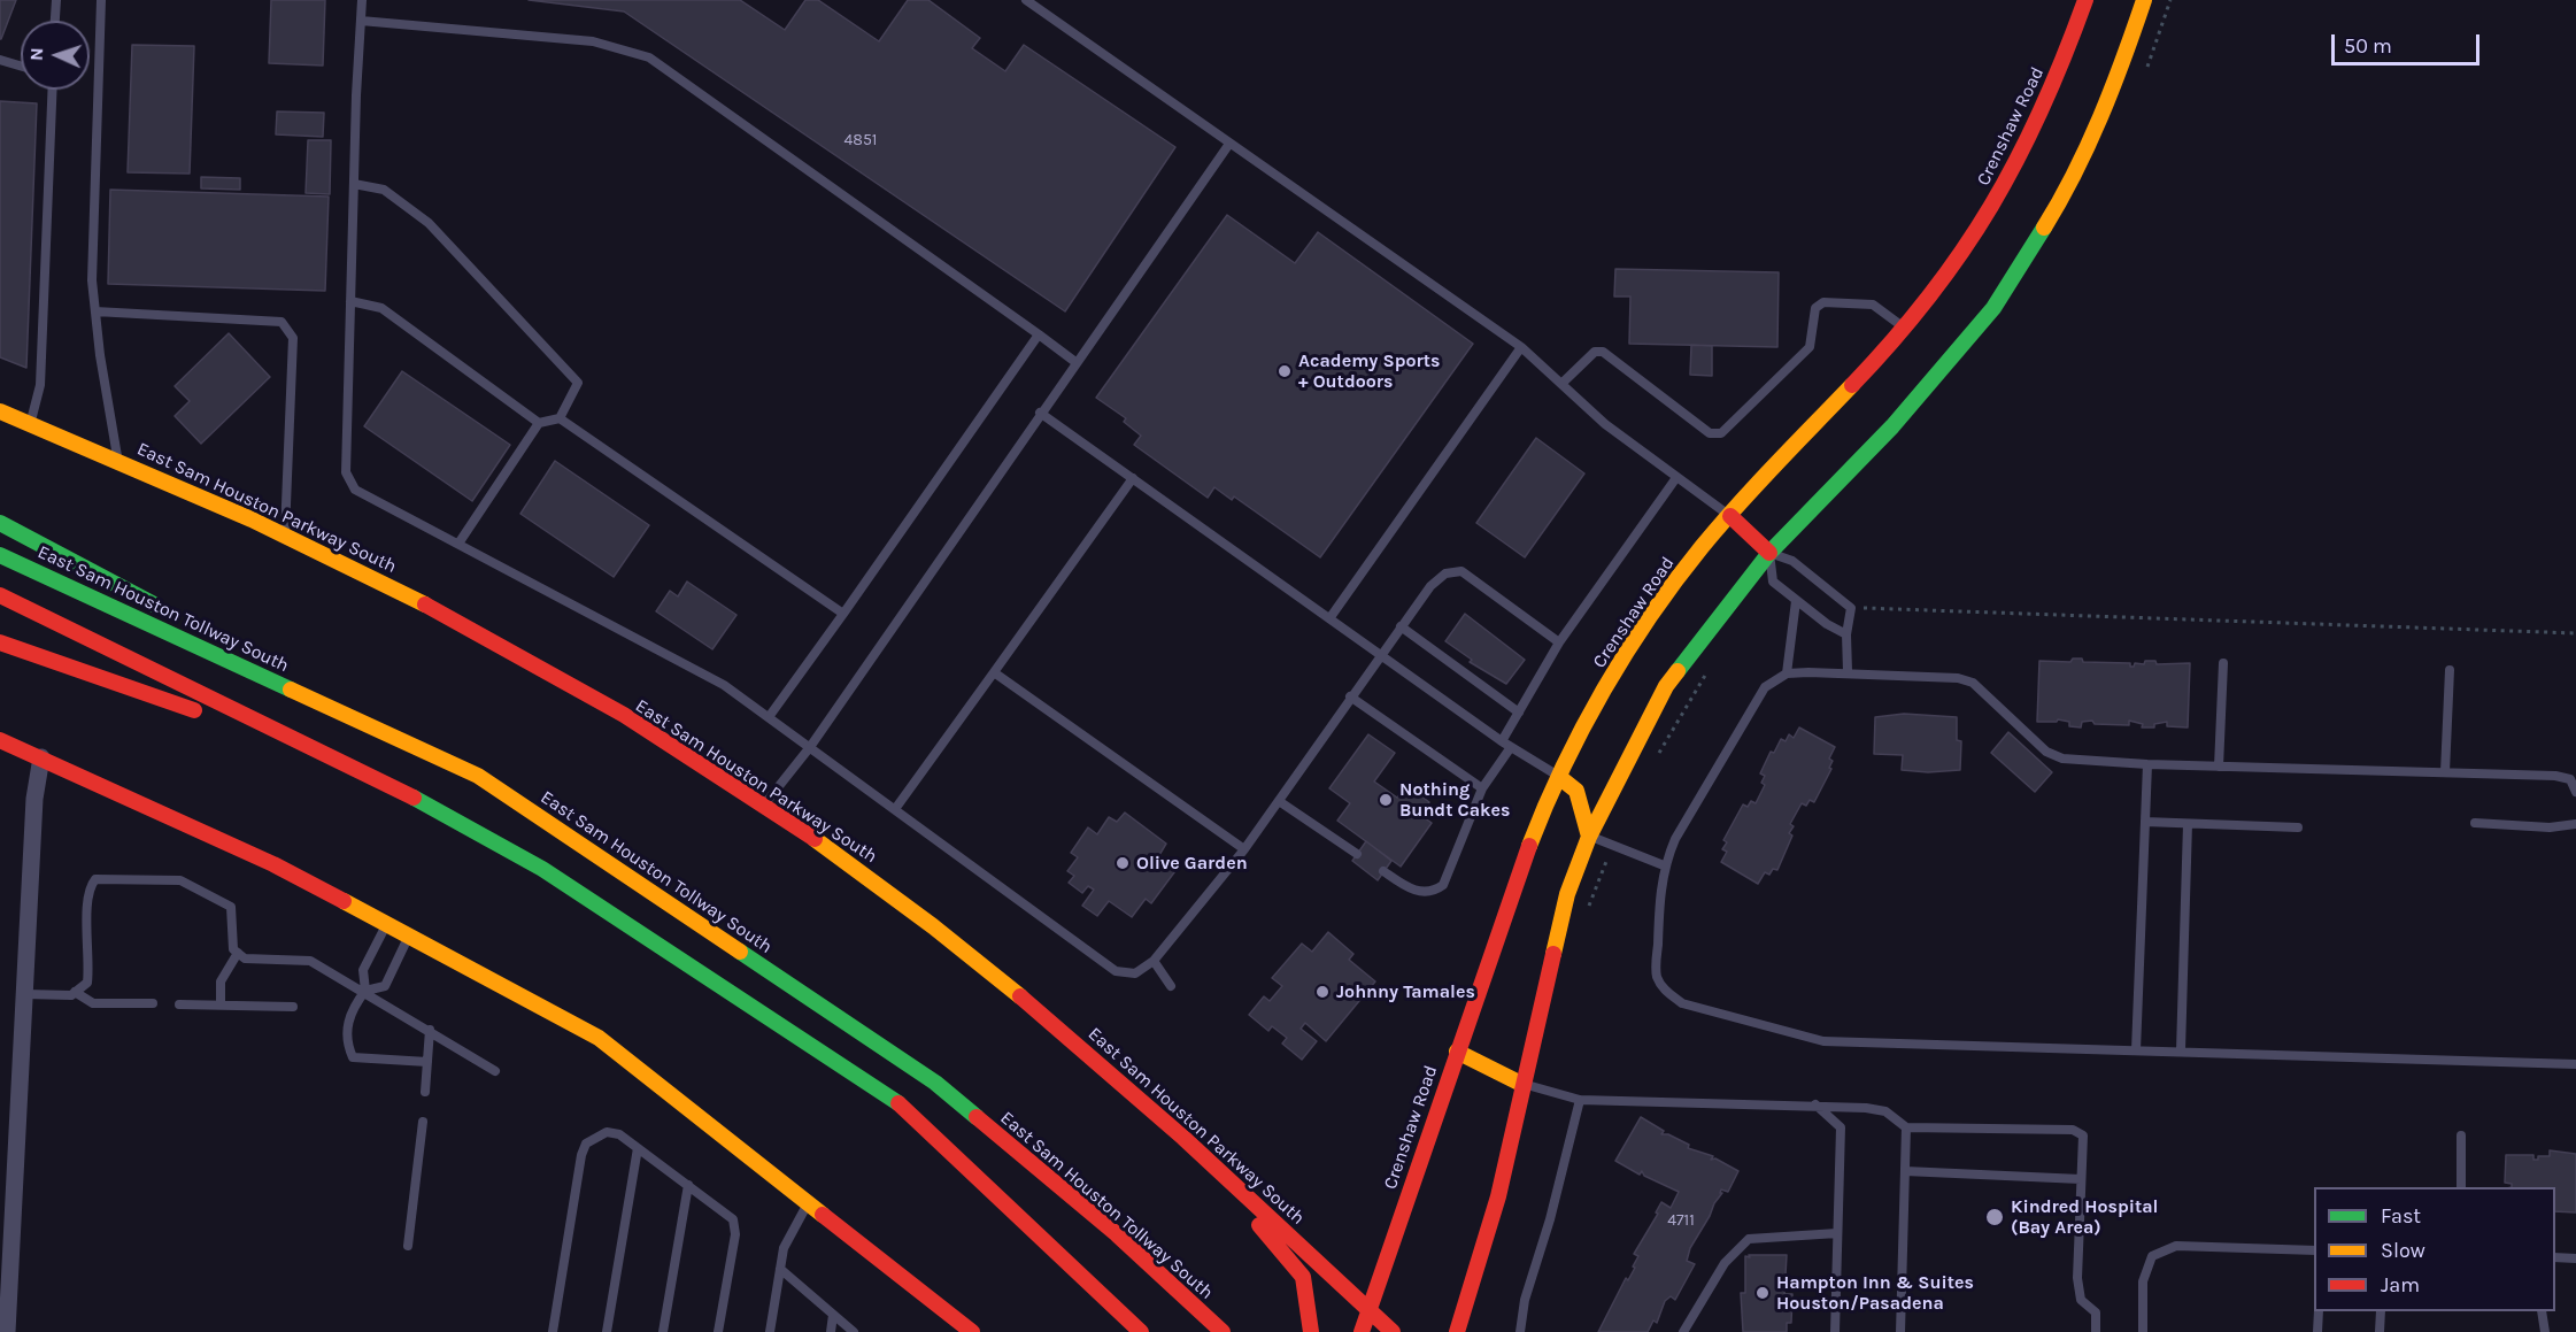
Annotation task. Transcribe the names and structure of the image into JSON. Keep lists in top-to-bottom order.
{
  "streets": {
    "main road": ["Crenshaw Road", "East Sam Houston Parkway South", "East Sam Houston Tollway South"]
  },
  "crossings": [
    ["Crenshaw Road", "East Sam Houston Parkway South"]
  ],
  "places": [
    "Academy Sports + Outdoors",
    "Nothing Bundt Cakes",
    "Olive Garden",
    "Johnny Tamales",
    "Kindred Hospital (Bay Area)",
    "Hampton Inn & Suites Houston/Pasadena"
  ],
  "house_numbers": ["4851", "4711"],
  "legend": ["Fast", "Slow", "Jam"],
  "scale_bar": "50 m",
  "north": "left"
}
